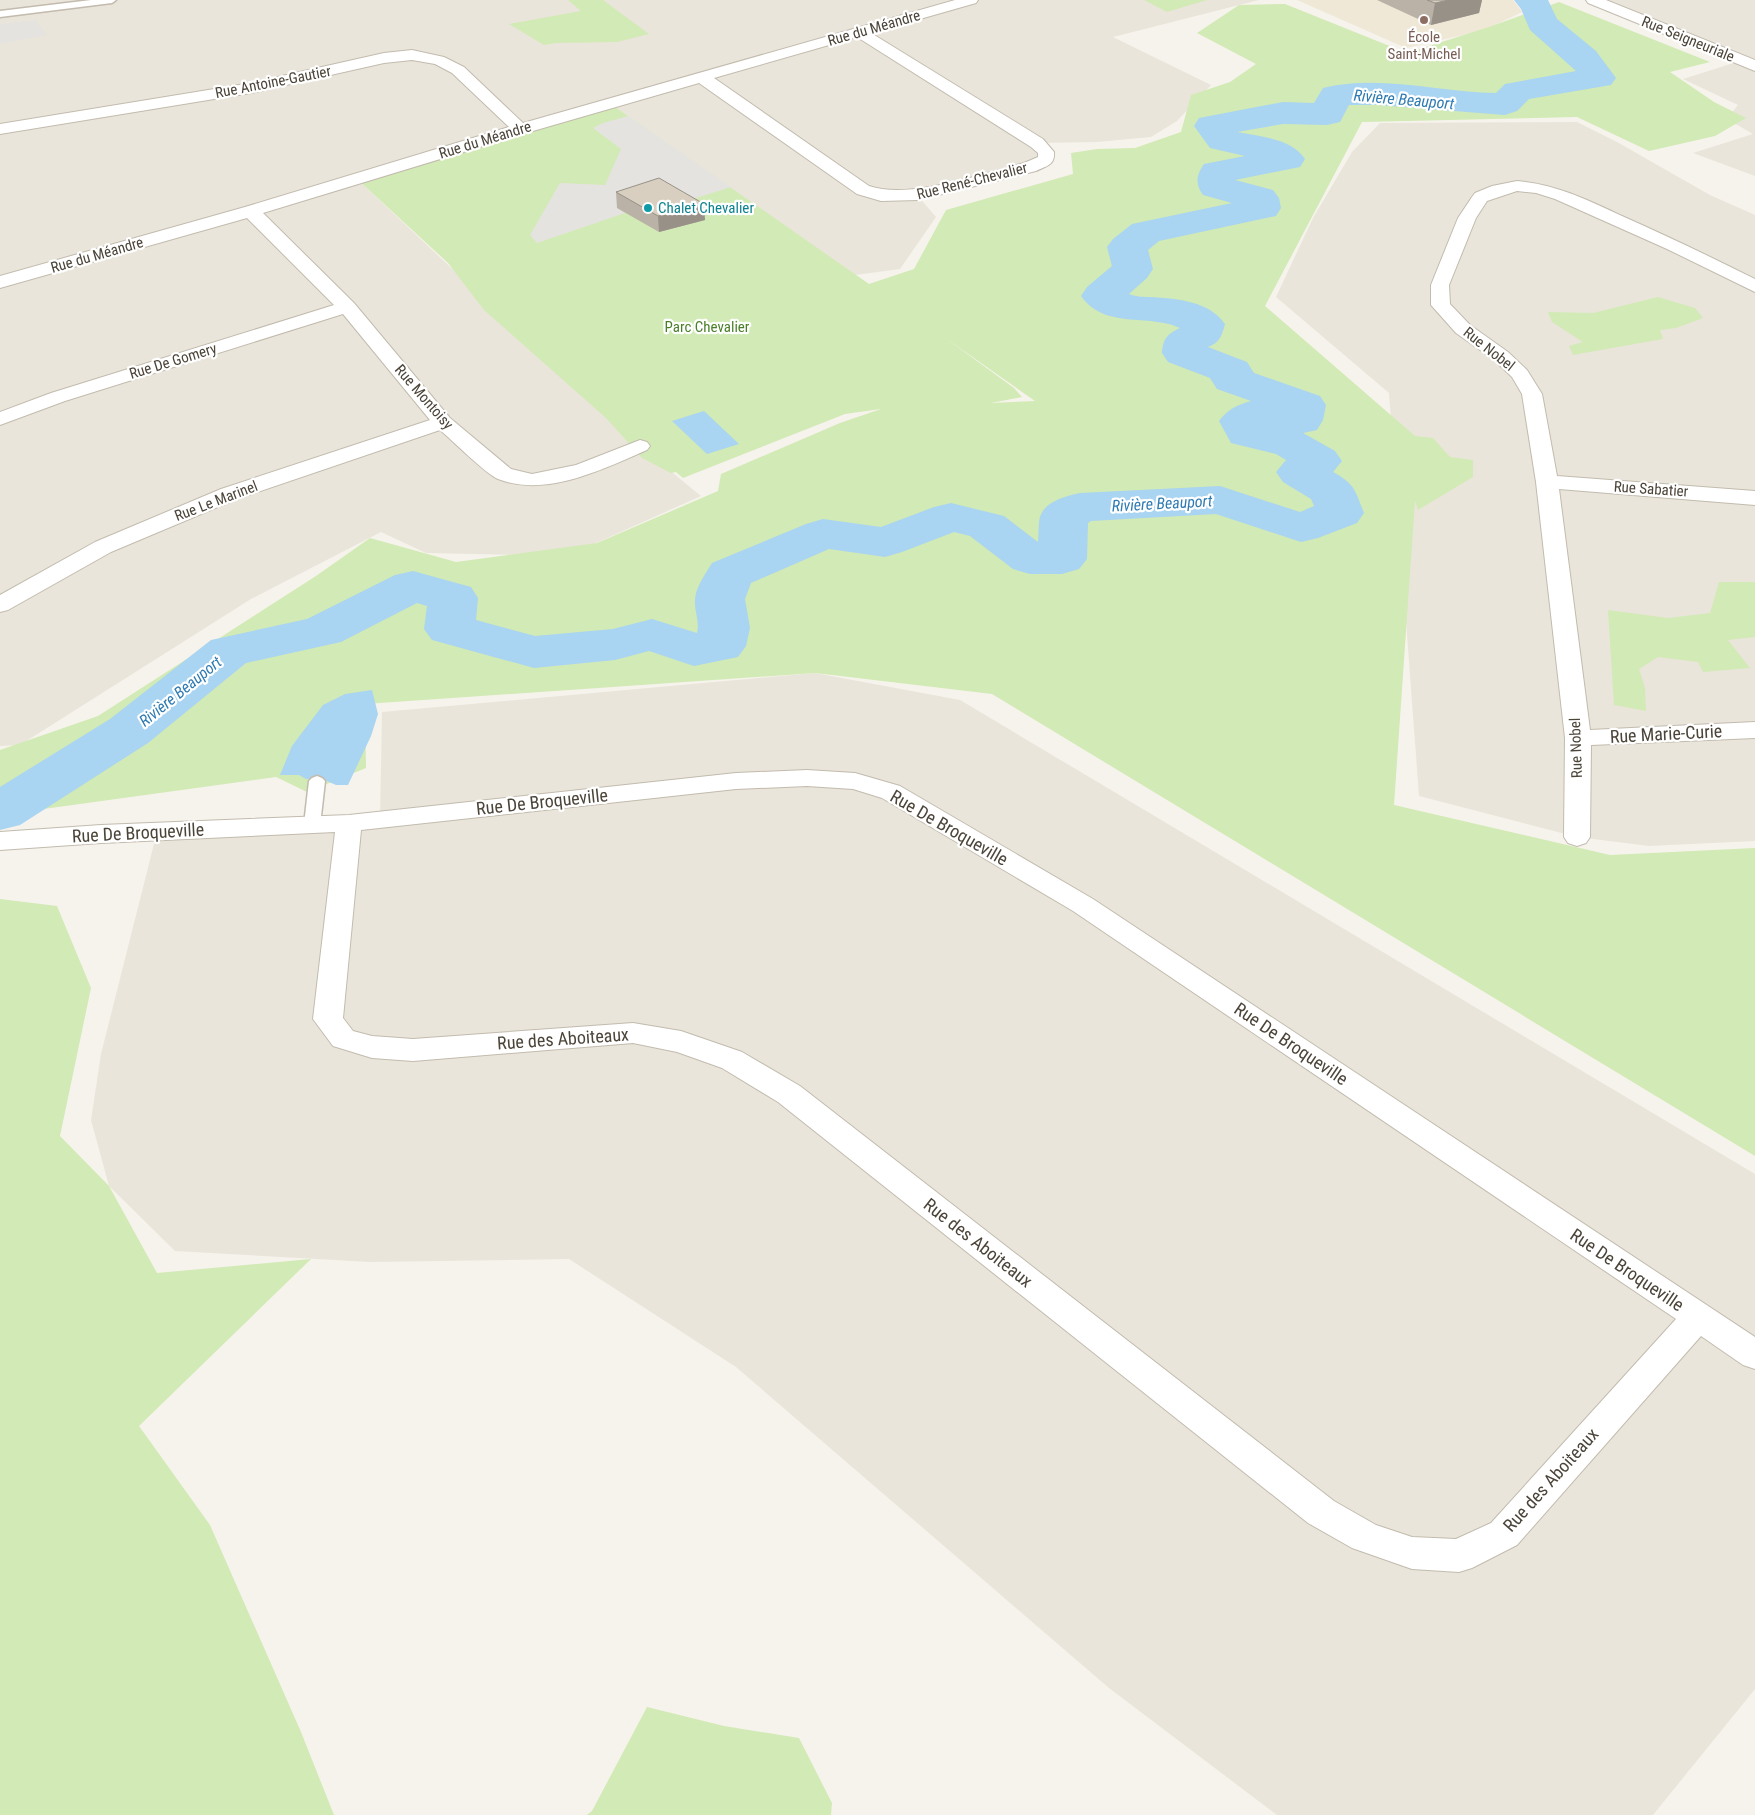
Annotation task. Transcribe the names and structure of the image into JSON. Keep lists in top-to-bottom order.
{
  "streets": {
    "street": [
      "Rue du Méandre",
      "Rue Seigneuriale",
      "Rue Antoine-Gautier",
      "Rue René-Chevalier",
      "Rue Nobel",
      "Rue De Gomery",
      "Rue Montoisy",
      "Rue Sabatier",
      "Rue Le Marinel",
      "Rue Marie-Curie",
      "Rue De Broqueville",
      "Rue des Aboiteaux"
    ]
  },
  "crossings": [
    ["Rue du Méandre", "Rue Antoine-Gautier"],
    ["Rue du Méandre", "Rue René-Chevalier"],
    ["Rue du Méandre", "Rue Montoisy"],
    ["Rue Nobel", "Rue Sabatier"],
    ["Rue Nobel", "Rue Marie-Curie"],
    ["Rue De Gomery", "Rue Montoisy"],
    ["Rue Montoisy", "Rue Le Marinel"],
    ["Rue De Broqueville", "Rue des Aboiteaux"]
  ],
  "water": ["Rivière Beauport"],
  "parks": ["Parc Chevalier"],
  "places": ["École Saint-Michel", "Chalet Chevalier"]
}
